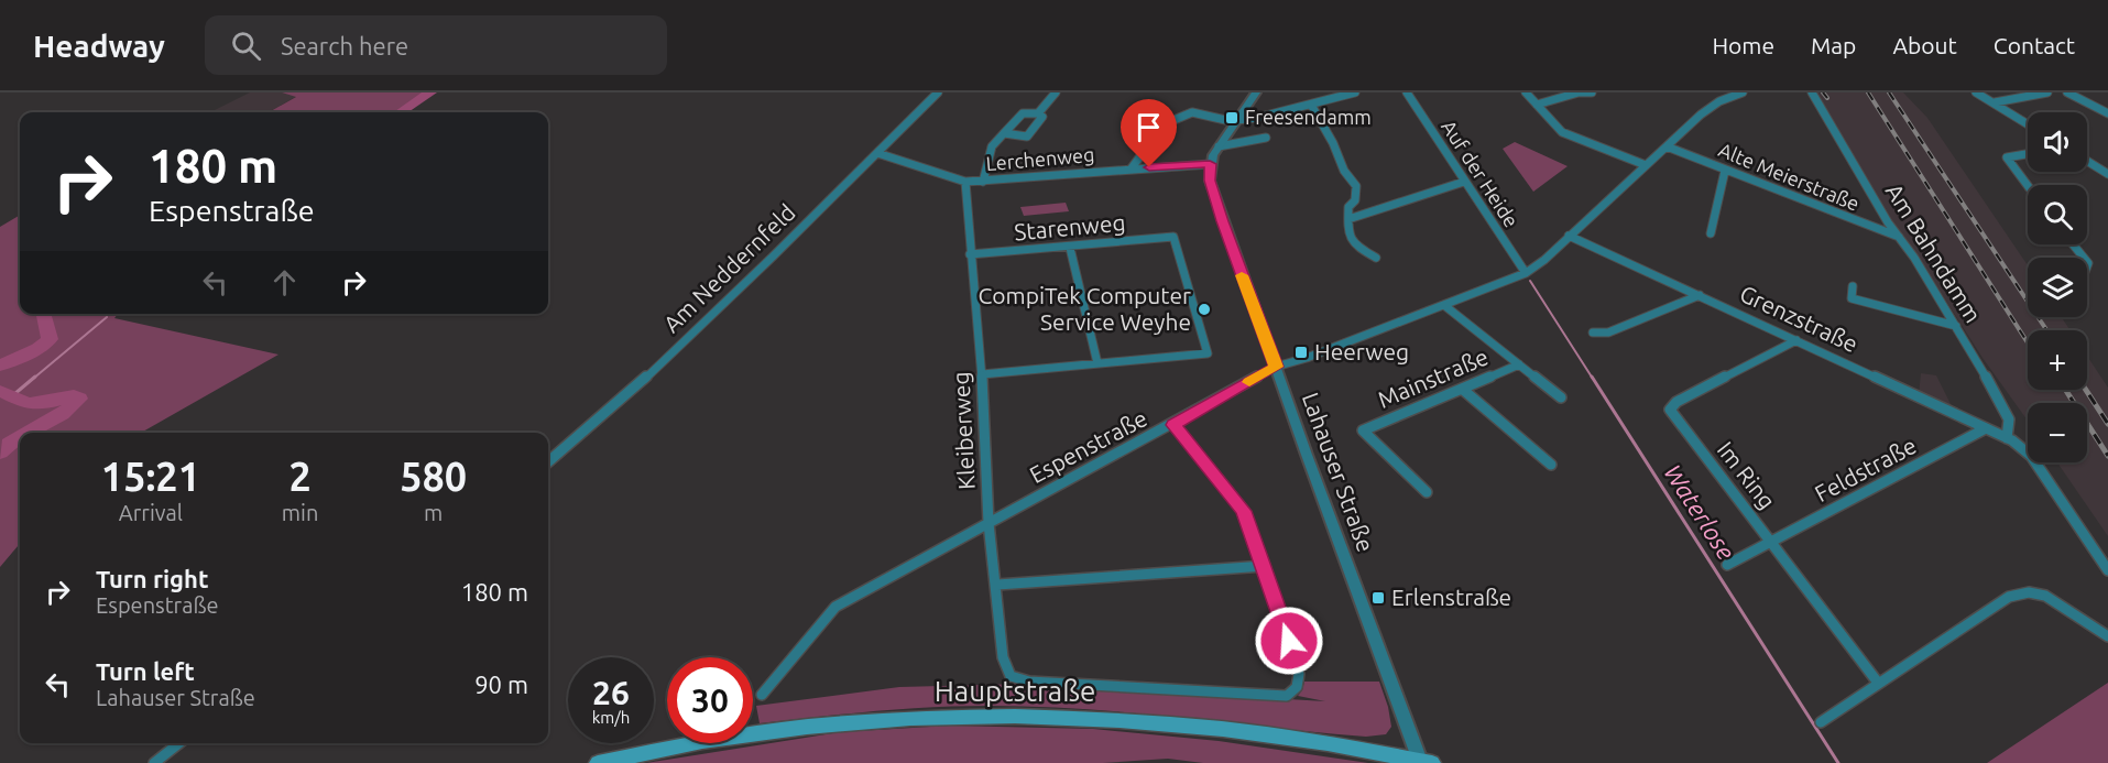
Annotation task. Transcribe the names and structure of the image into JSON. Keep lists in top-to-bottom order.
{
  "streets": {
    "main road": ["Hauptstraße"],
    "street": [
      "Lerchenweg",
      "Auf der Heide",
      "Alte Meierstraße",
      "Starenweg",
      "Am Bahndamm",
      "Am Neddernfeld",
      "Grenzstraße",
      "Mainstraße",
      "Kleiberweg",
      "Espenstraße",
      "Feldstraße",
      "Lahauser Straße",
      "Im Ring"
    ]
  },
  "crossings": [
    ["Lerchenweg", "Am Neddernfeld"],
    ["Lerchenweg", "Kleiberweg"],
    ["Lerchenweg", "Lahauser Straße"],
    ["Alte Meierstraße", "Am Bahndamm"],
    ["Starenweg", "Kleiberweg"],
    ["Am Bahndamm", "Grenzstraße"],
    ["Grenzstraße", "Feldstraße"],
    ["Grenzstraße", "Im Ring"],
    ["Kleiberweg", "Espenstraße"],
    ["Espenstraße", "Lahauser Straße"],
    ["Feldstraße", "Im Ring"],
    ["Lahauser Straße", "Hauptstraße"]
  ],
  "water": ["Waterlose"],
  "places": {
    "transit": ["Freesendamm", "Heerweg", "Erlenstraße"],
    "other": ["CompiTek Computer Service Weyhe"]
  },
  "page": {
    "header": "Headway",
    "search": "Search here",
    "nav": [
      "Home",
      "Map",
      "About",
      "Contact"
    ],
    "map_buttons": ["+", "−"],
    "turn": ["180 m", "Espenstraße"],
    "eta": [
      "15:21",
      "Arrival",
      "2",
      "min",
      "580",
      "m"
    ],
    "list": [
      {
        "name": "Turn right",
        "note": "Espenstraße",
        "value": "180 m"
      },
      {
        "name": "Turn left",
        "note": "Lahauser Straße",
        "value": "90 m"
      }
    ],
    "speed": "26 km/h",
    "limit": "30"
  }
}
